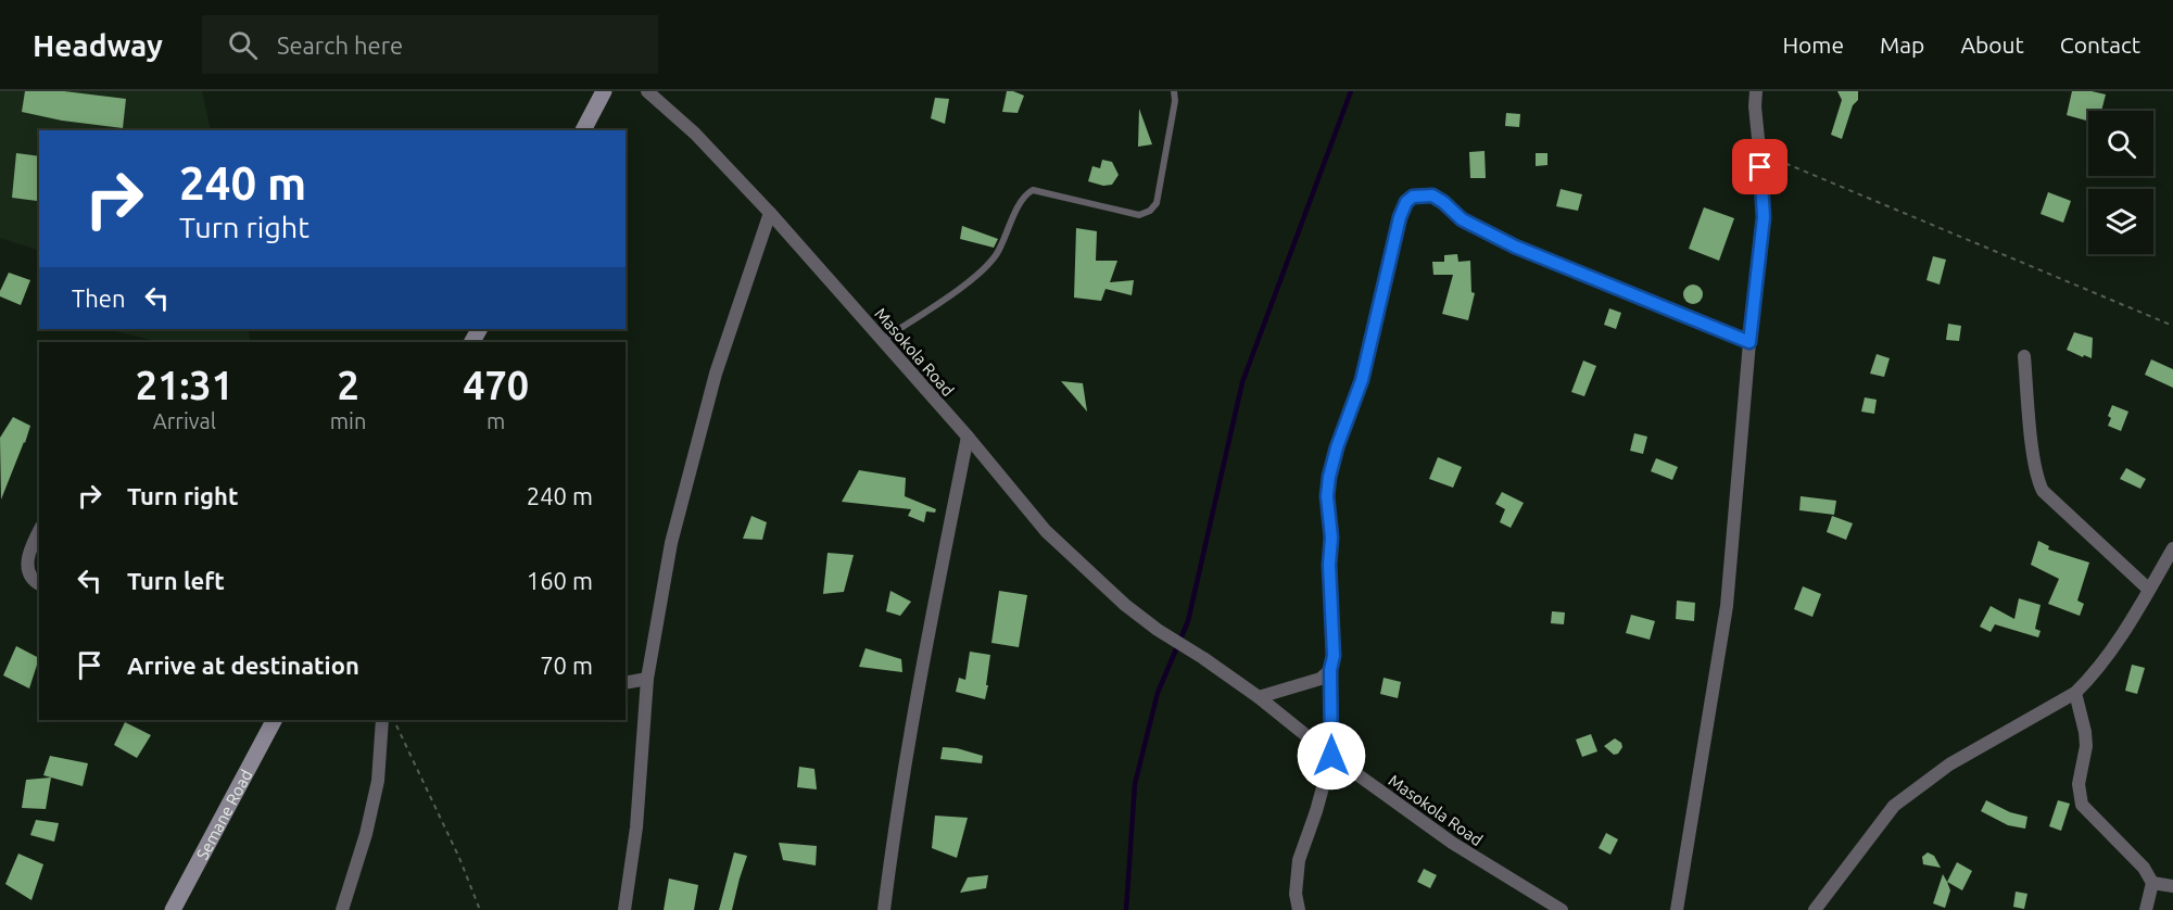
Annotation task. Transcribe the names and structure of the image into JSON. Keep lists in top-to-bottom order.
{
  "streets": {
    "street": ["Masokola Road", "Semane Road"]
  },
  "page": {
    "header": "Headway",
    "search": "Search here",
    "nav": [
      "Home",
      "Map",
      "About",
      "Contact"
    ],
    "turn": ["240 m", "Turn right"],
    "then": "Then",
    "eta": [
      "21:31",
      "Arrival",
      "2",
      "min",
      "470",
      "m"
    ],
    "list": [
      {
        "name": "Turn right",
        "value": "240 m"
      },
      {
        "name": "Turn left",
        "value": "160 m"
      },
      {
        "name": "Arrive at destination",
        "value": "70 m"
      }
    ]
  }
}
